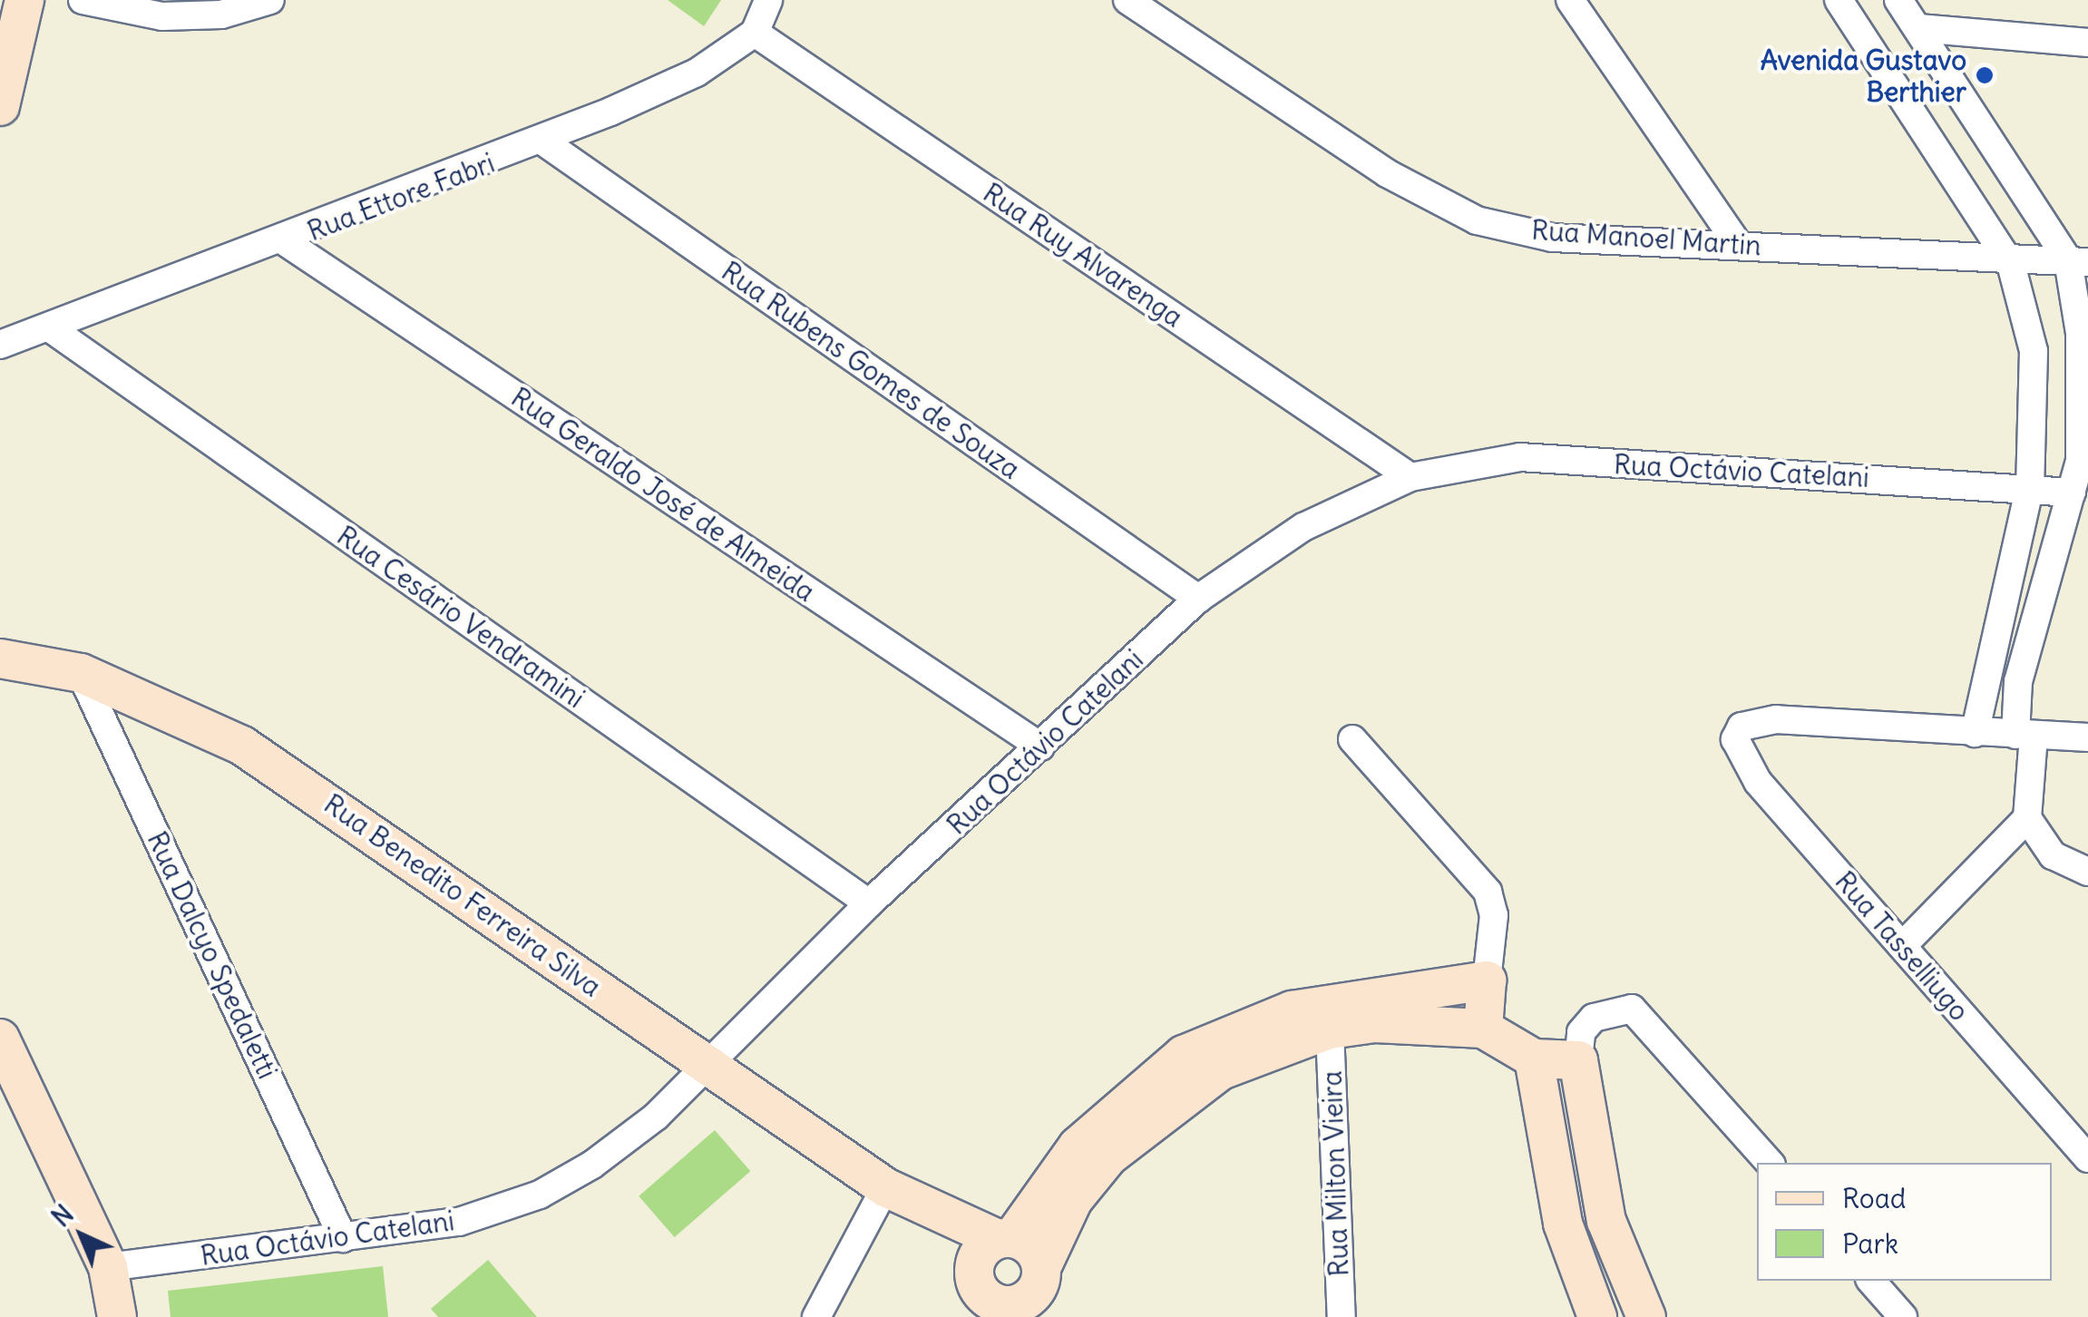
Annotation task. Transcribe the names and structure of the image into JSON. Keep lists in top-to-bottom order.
{
  "streets": {
    "street": [
      "Rua Ettore Fabri",
      "Rua Manoel Martin",
      "Rua Ruy Alvarenga",
      "Rua Rubens Gomes de Souza",
      "Rua Octávio Catelani",
      "Rua Geraldo José de Almeida",
      "Rua Cesário Vendramini",
      "Rua Benedito Ferreira Silva",
      "Rua Tasselliugo",
      "Rua Dalcyo Spedaletti",
      "Rua Milton Vieira"
    ]
  },
  "crossings": [
    ["Rua Ettore Fabri", "Rua Ruy Alvarenga"],
    ["Rua Ettore Fabri", "Rua Rubens Gomes de Souza"],
    ["Rua Ettore Fabri", "Rua Geraldo José de Almeida"],
    ["Rua Ettore Fabri", "Rua Cesário Vendramini"],
    ["Rua Ruy Alvarenga", "Rua Octávio Catelani"],
    ["Rua Rubens Gomes de Souza", "Rua Octávio Catelani"],
    ["Rua Octávio Catelani", "Rua Geraldo José de Almeida"],
    ["Rua Octávio Catelani", "Rua Cesário Vendramini"],
    ["Rua Octávio Catelani", "Rua Benedito Ferreira Silva"],
    ["Rua Octávio Catelani", "Rua Dalcyo Spedaletti"],
    ["Rua Benedito Ferreira Silva", "Rua Dalcyo Spedaletti"]
  ],
  "places": ["Avenida Gustavo Berthier"],
  "legend": ["Road", "Park"],
  "north": "top left"
}
